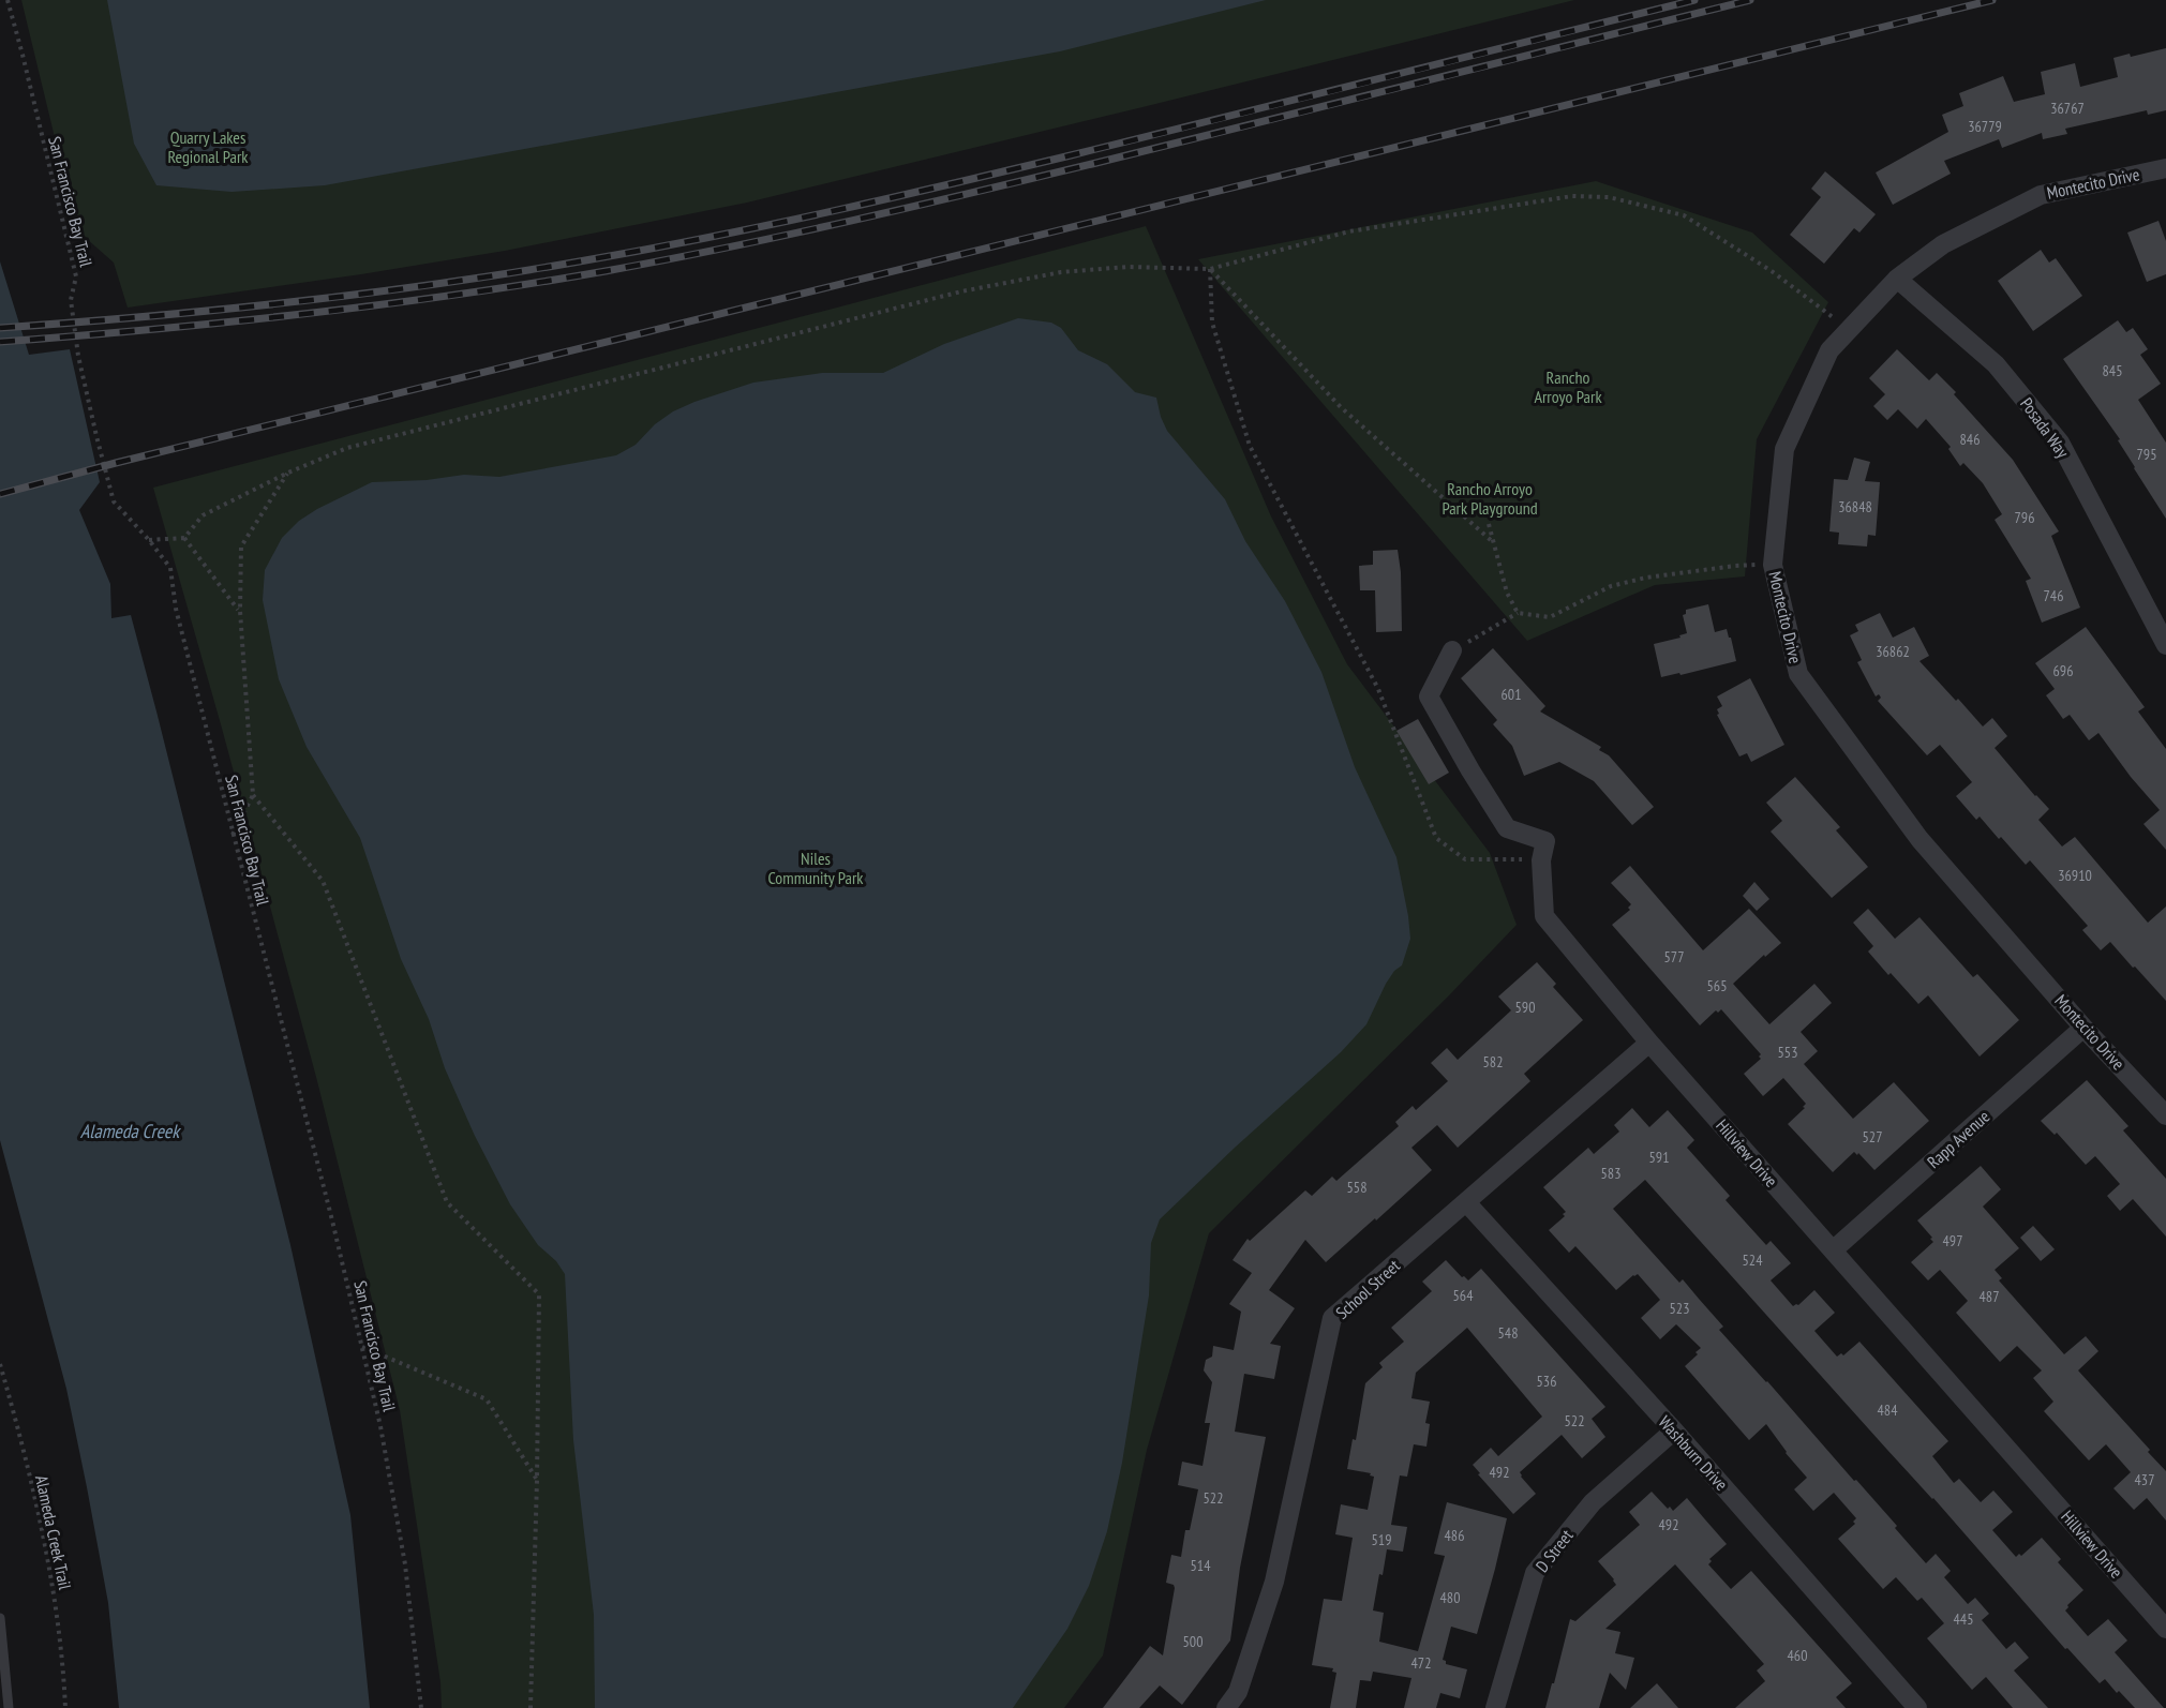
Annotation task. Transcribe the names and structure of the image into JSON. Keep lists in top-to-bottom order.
{
  "streets": {
    "street": [
      "Montecito Drive",
      "Posada Way",
      "Rapp Avenue",
      "Hillview Drive",
      "School Street",
      "Washburn Drive",
      "D Street"
    ],
    "path": ["San Francisco Bay Trail", "Alameda Creek Trail"]
  },
  "crossings": [
    ["Montecito Drive", "Posada Way"],
    ["Montecito Drive", "Rapp Avenue"],
    ["Rapp Avenue", "Hillview Drive"],
    ["Hillview Drive", "School Street"],
    ["School Street", "Washburn Drive"],
    ["Washburn Drive", "D Street"]
  ],
  "water": ["Alameda Creek"],
  "parks": [
    "Quarry Lakes Regional Park",
    "Rancho Arroyo Park",
    "Rancho Arroyo Park Playground",
    "Niles Community Park"
  ],
  "house_numbers": [
    "36767",
    "36779",
    "845",
    "846",
    "795",
    "36848",
    "796",
    "746",
    "36862",
    "696",
    "601",
    "36910",
    "577",
    "565",
    "590",
    "553",
    "582",
    "527",
    "591",
    "583",
    "558",
    "497",
    "524",
    "564",
    "487",
    "523",
    "548",
    "536",
    "484",
    "522",
    "492",
    "437",
    "522",
    "492",
    "486",
    "519",
    "514",
    "480",
    "445",
    "500",
    "460",
    "472"
  ]
}
